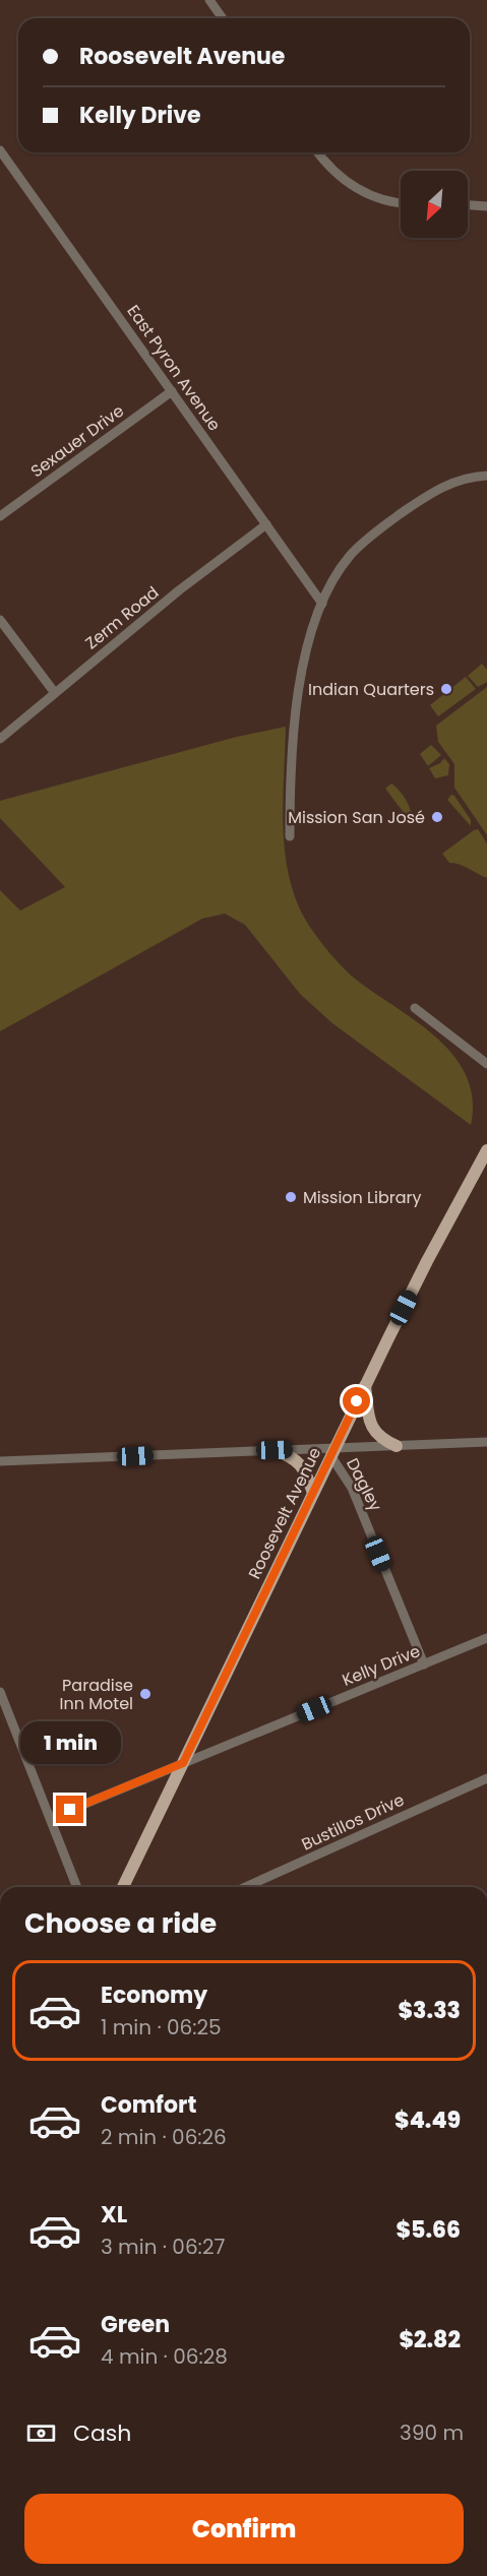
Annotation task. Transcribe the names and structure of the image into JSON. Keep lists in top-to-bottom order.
{
  "streets": {
    "main road": ["Roosevelt Avenue"],
    "street": [
      "East Pyron Avenue",
      "Sexauer Drive",
      "Zerm Road",
      "Dagley",
      "Kelly Drive",
      "Bustillos Drive"
    ]
  },
  "crossings": [
    ["East Pyron Avenue", "Sexauer Drive"],
    ["East Pyron Avenue", "Zerm Road"],
    ["Dagley", "Roosevelt Avenue"],
    ["Dagley", "Kelly Drive"],
    ["Roosevelt Avenue", "Kelly Drive"]
  ],
  "places": [
    "Indian Quarters",
    "Mission San José",
    "Mission Library",
    "Paradise Inn Motel"
  ],
  "north": "bottom left",
  "page": {
    "banner": ["Roosevelt Avenue", "Kelly Drive"],
    "bubble": "1 min",
    "heading": "Choose a ride",
    "list": [
      {
        "name": "Economy",
        "note": "1 min · 06:25",
        "value": "$3.33"
      },
      {
        "name": "Comfort",
        "note": "2 min · 06:26",
        "value": "$4.49"
      },
      {
        "name": "XL",
        "note": "3 min · 06:27",
        "value": "$5.66"
      },
      {
        "name": "Green",
        "note": "4 min · 06:28",
        "value": "$2.82"
      }
    ],
    "pay": ["Cash", "390 m"],
    "buttons": "Confirm"
  }
}
